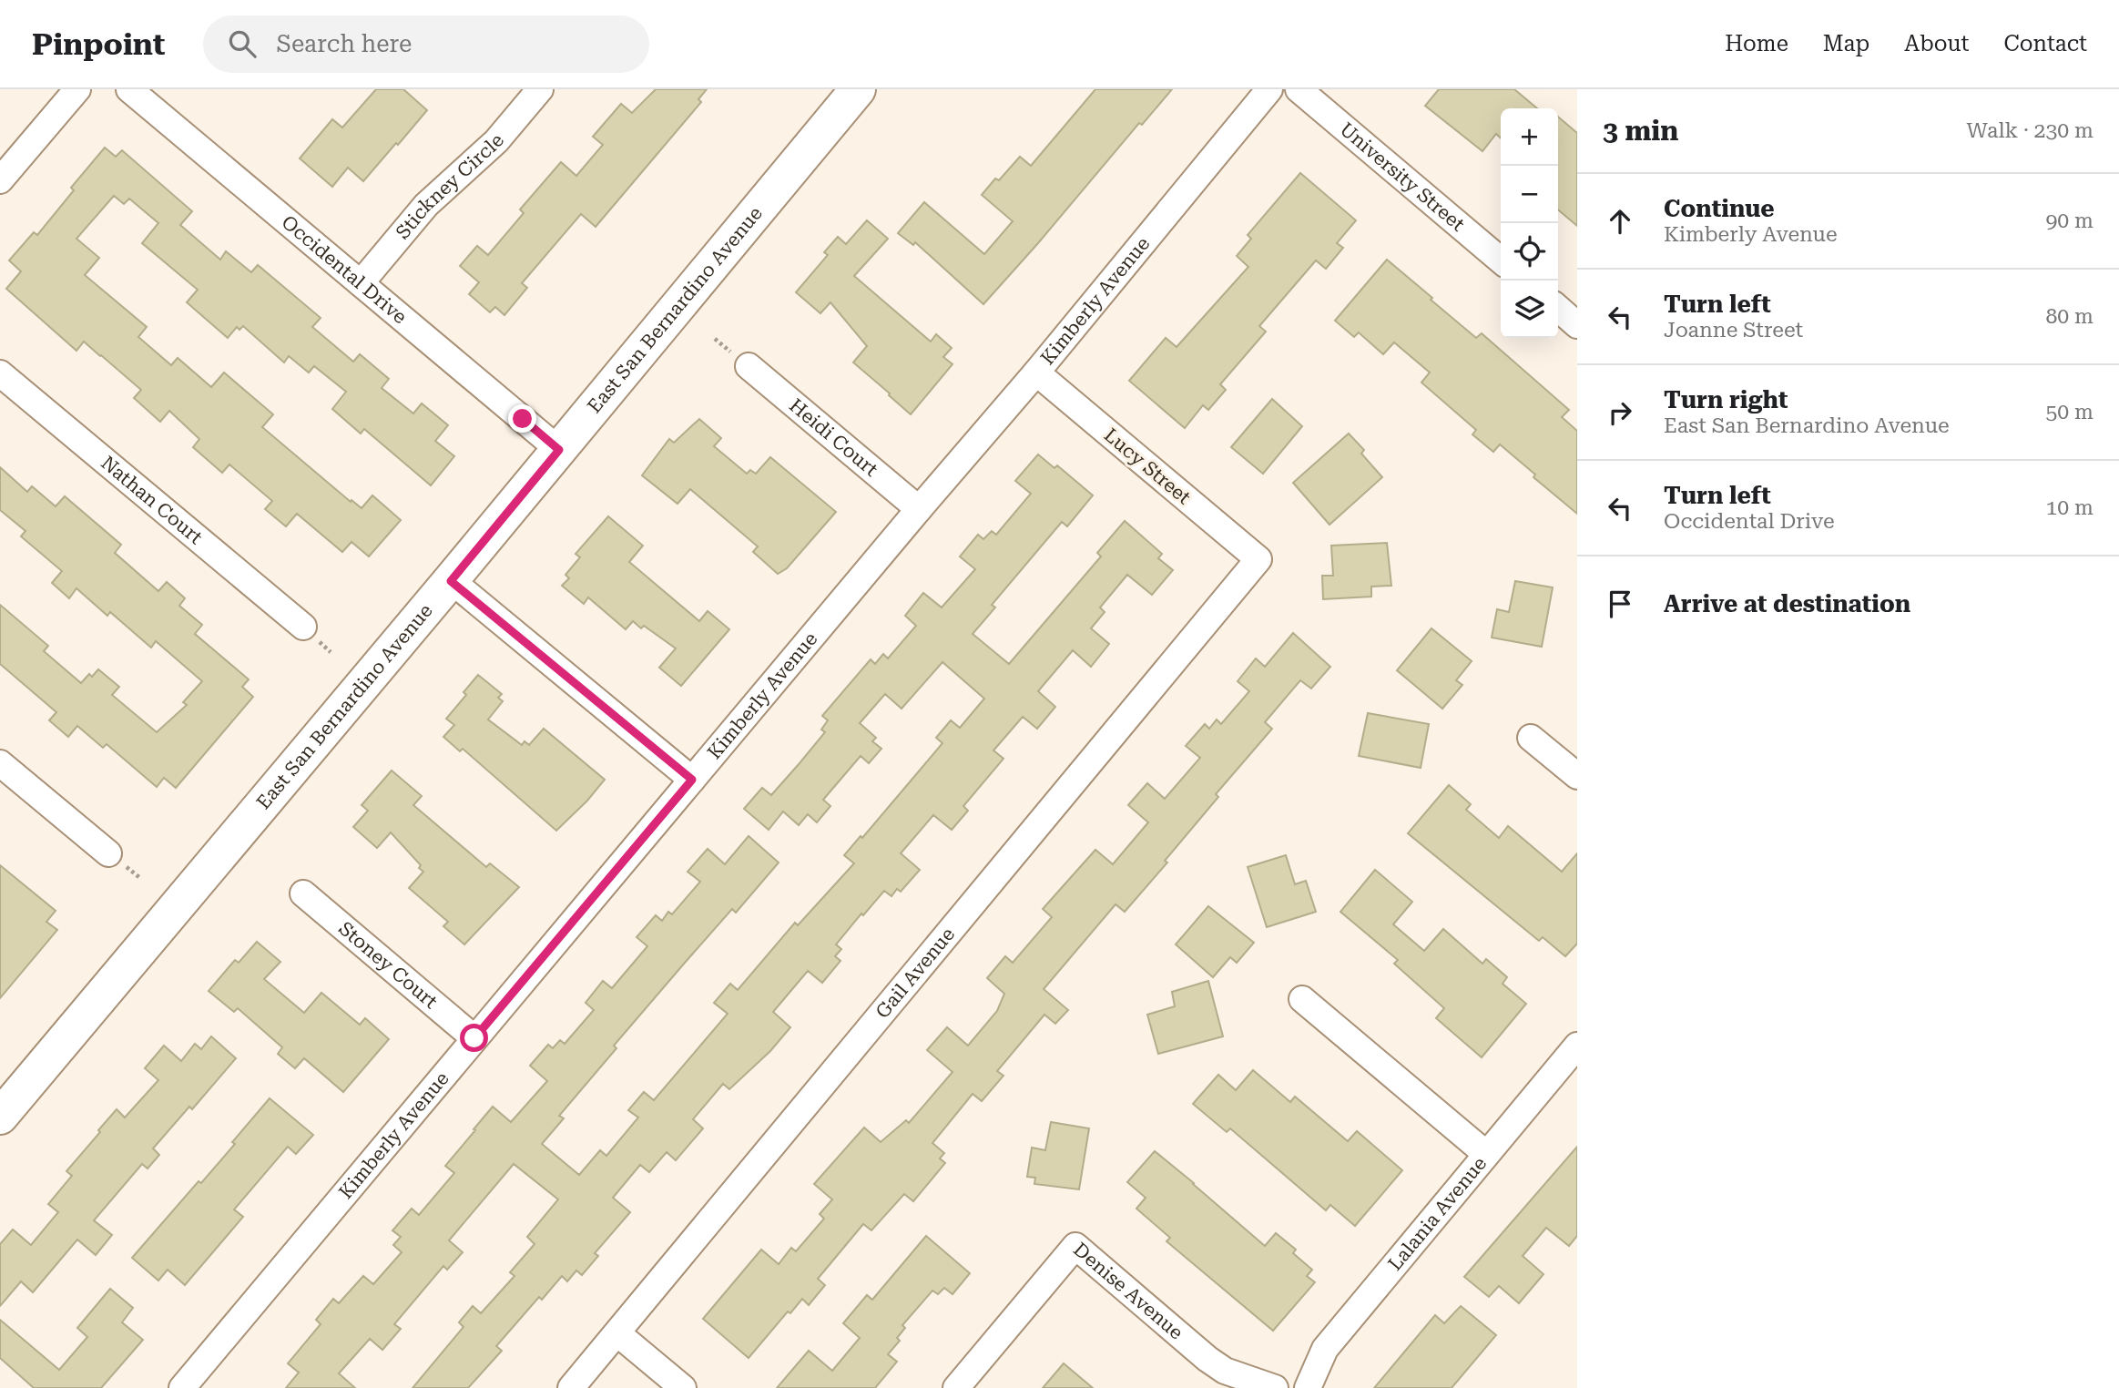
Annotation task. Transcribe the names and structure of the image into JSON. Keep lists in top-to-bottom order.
{
  "streets": {
    "street": [
      "University Street",
      "Stickney Circle",
      "Occidental Drive",
      "Kimberly Avenue",
      "East San Bernardino Avenue",
      "Heidi Court",
      "Lucy Street",
      "Nathan Court",
      "Stoney Court",
      "Gail Avenue",
      "Lalania Avenue",
      "Denise Avenue"
    ]
  },
  "crossings": [
    ["Stickney Circle", "Occidental Drive"],
    ["Occidental Drive", "East San Bernardino Avenue"],
    ["Kimberly Avenue", "Heidi Court"],
    ["Kimberly Avenue", "Lucy Street"],
    ["Kimberly Avenue", "Stoney Court"],
    ["Lucy Street", "Gail Avenue"]
  ],
  "page": {
    "header": "Pinpoint",
    "search": "Search here",
    "nav": [
      "Home",
      "Map",
      "About",
      "Contact"
    ],
    "heading": ["3 min", "Walk · 230 m"],
    "map_buttons": ["+", "−"],
    "list": [
      ["Continue", "Kimberly Avenue", "90 m"],
      ["Turn left", "Joanne Street", "80 m"],
      ["Turn right", "East San Bernardino Avenue", "50 m"],
      ["Turn left", "Occidental Drive", "10 m"],
      "Arrive at destination"
    ]
  }
}
